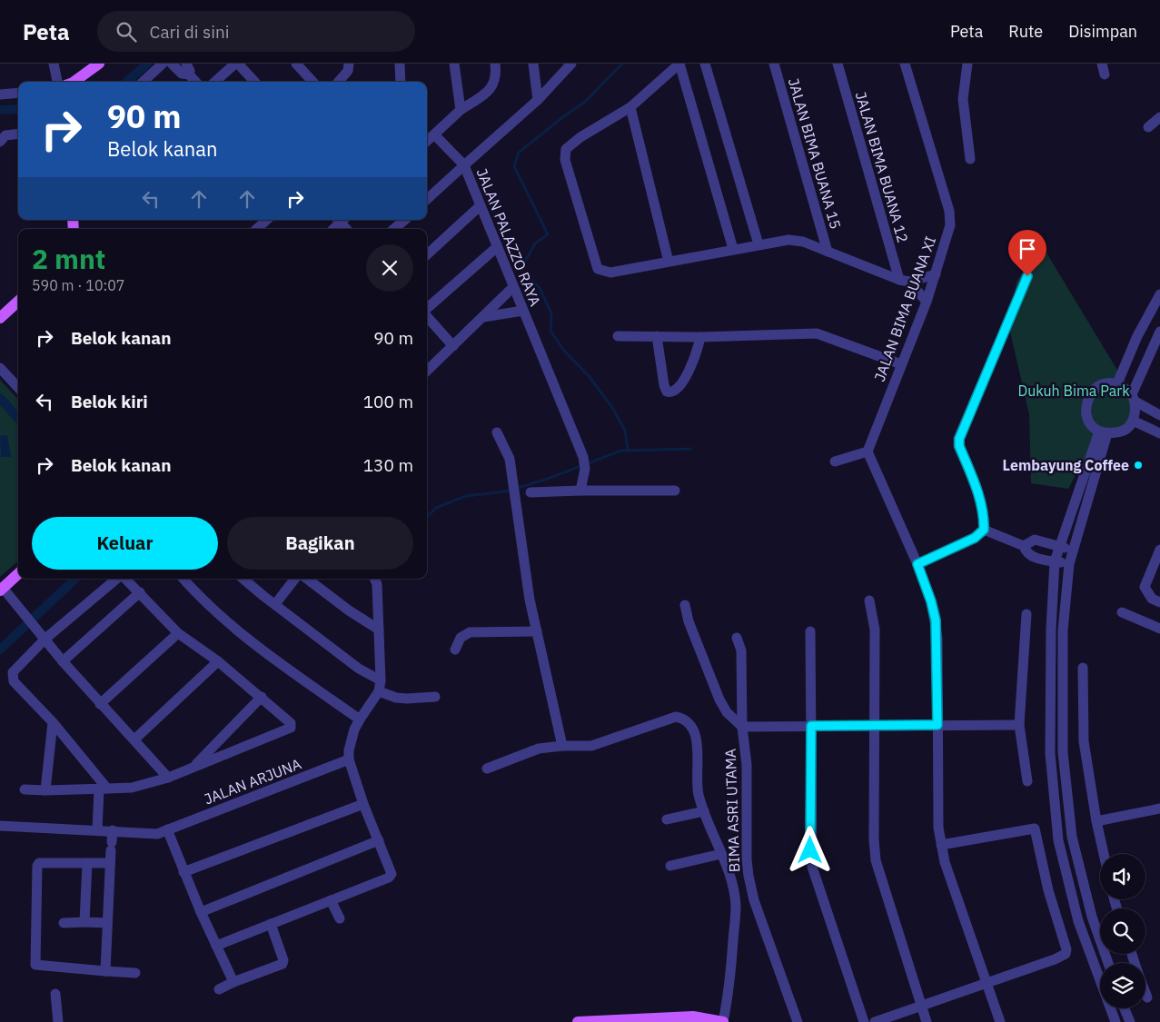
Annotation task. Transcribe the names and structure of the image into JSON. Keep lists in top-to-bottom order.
{
  "streets": {
    "street": [
      "JALAN BIMA BUANA 15",
      "JALAN BIMA BUANA 12",
      "JALAN PALAZZO RAYA",
      "JALAN BIMA BUANA XI",
      "JALAN ARJUNA",
      "BIMA ASRI UTAMA"
    ]
  },
  "parks": ["Dukuh Bima Park"],
  "places": ["Lembayung Coffee"],
  "page": {
    "header": "Peta",
    "search": "Cari di sini",
    "nav": ["Peta", "Rute", "Disimpan"],
    "turn": ["90 m", "Belok kanan"],
    "heading": ["2 mnt", "590 m · 10:07"],
    "list": [
      {
        "name": "Belok kanan",
        "value": "90 m"
      },
      {
        "name": "Belok kiri",
        "value": "100 m"
      },
      {
        "name": "Belok kanan",
        "value": "130 m"
      }
    ],
    "buttons": ["Keluar", "Bagikan"]
  }
}
